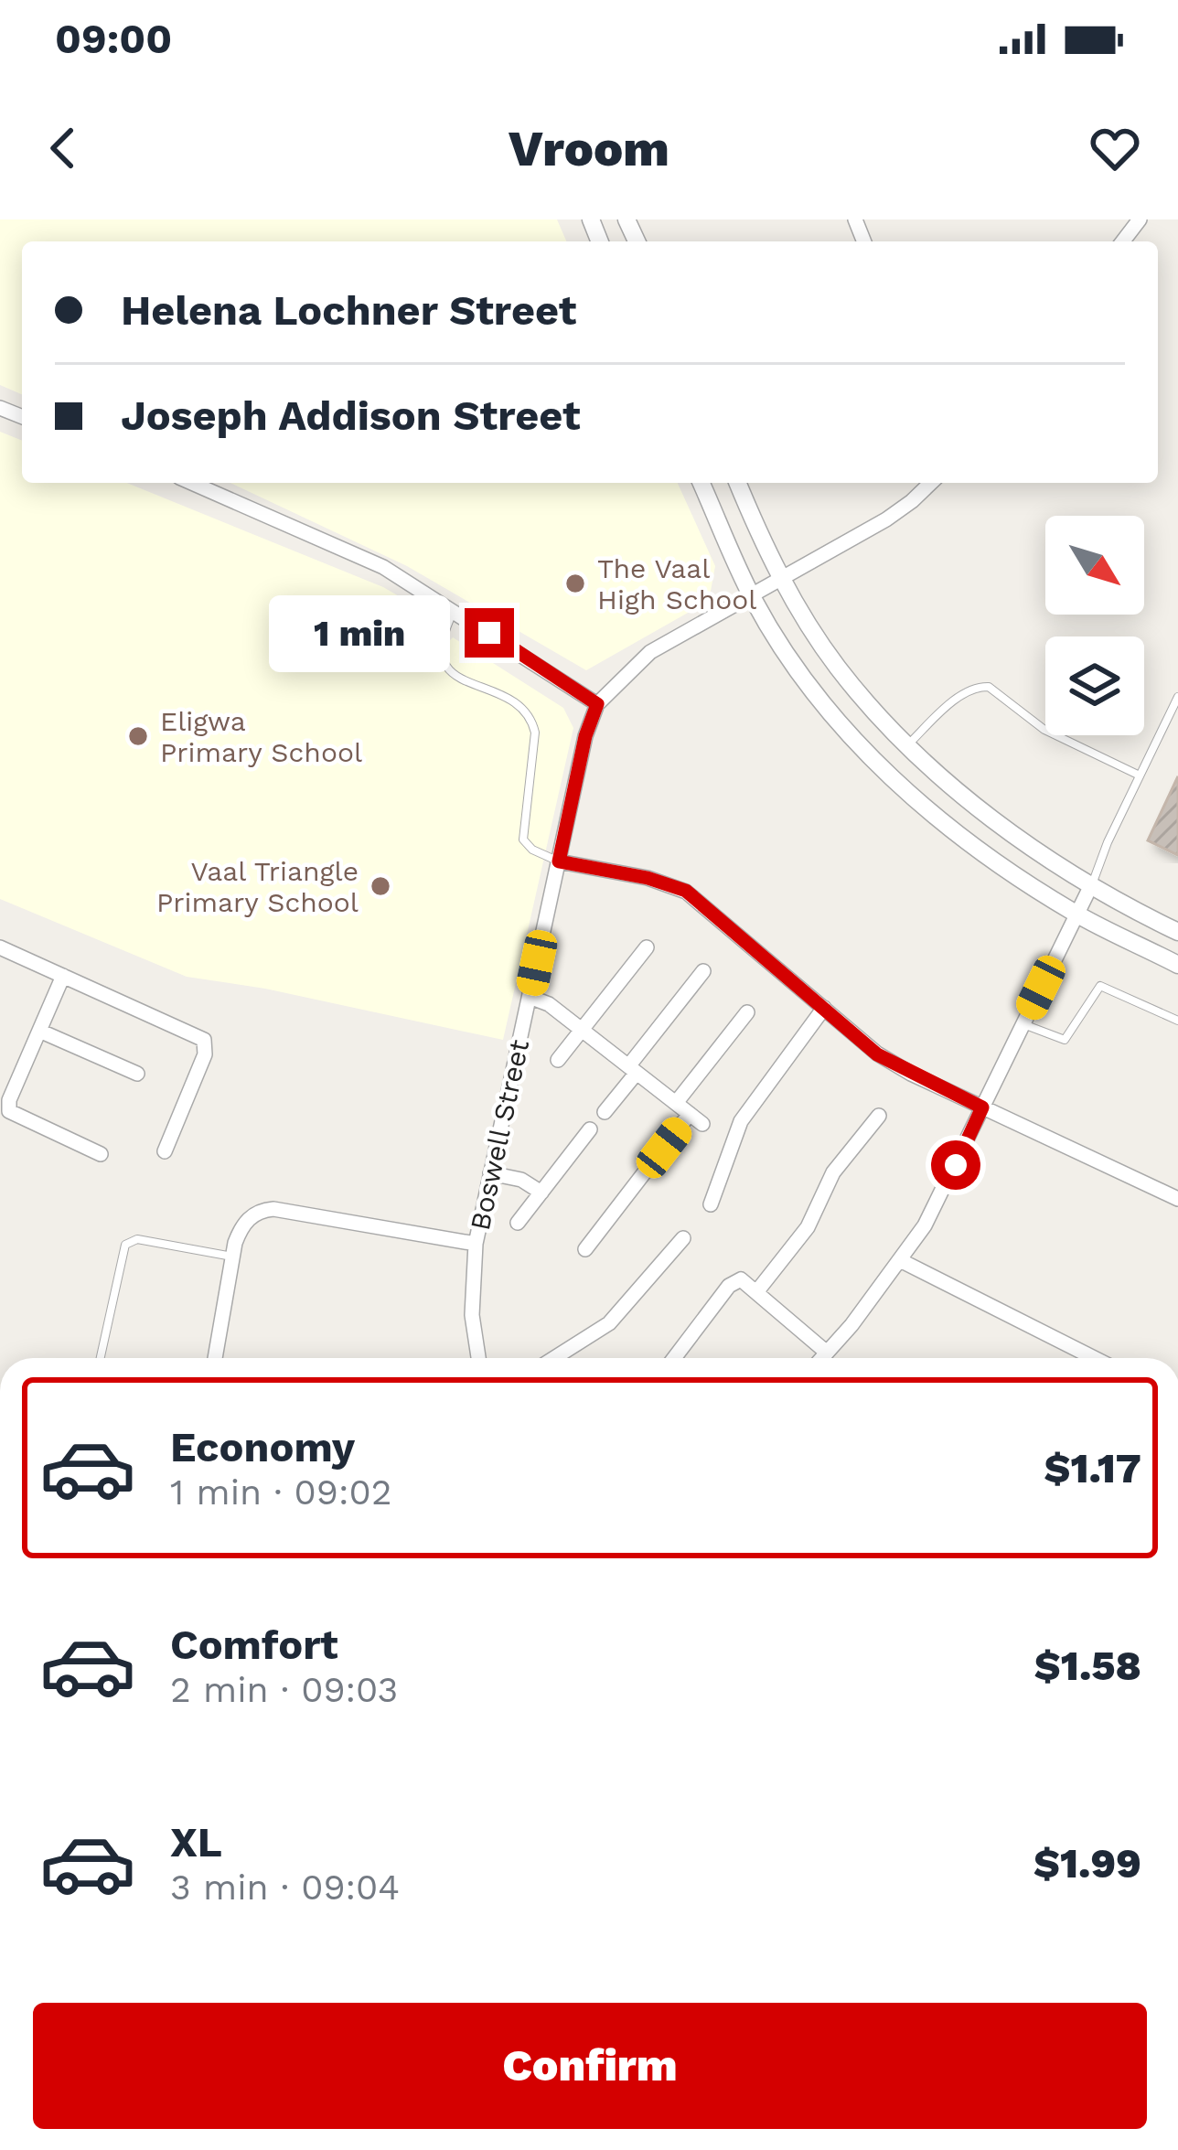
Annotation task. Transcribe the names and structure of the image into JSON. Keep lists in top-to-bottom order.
{
  "streets": {
    "street": ["Boswell Street"]
  },
  "places": ["The Vaal High School", "Eligwa Primary School", "Vaal Triangle Primary School"],
  "north": "bottom right",
  "page": {
    "status": "09:00",
    "header": "Vroom",
    "banner": ["Helena Lochner Street", "Joseph Addison Street"],
    "bubble": "1 min",
    "list": [
      {
        "name": "Economy",
        "note": "1 min · 09:02",
        "value": "$1.17"
      },
      {
        "name": "Comfort",
        "note": "2 min · 09:03",
        "value": "$1.58"
      },
      {
        "name": "XL",
        "note": "3 min · 09:04",
        "value": "$1.99"
      }
    ],
    "buttons": "Confirm"
  }
}
